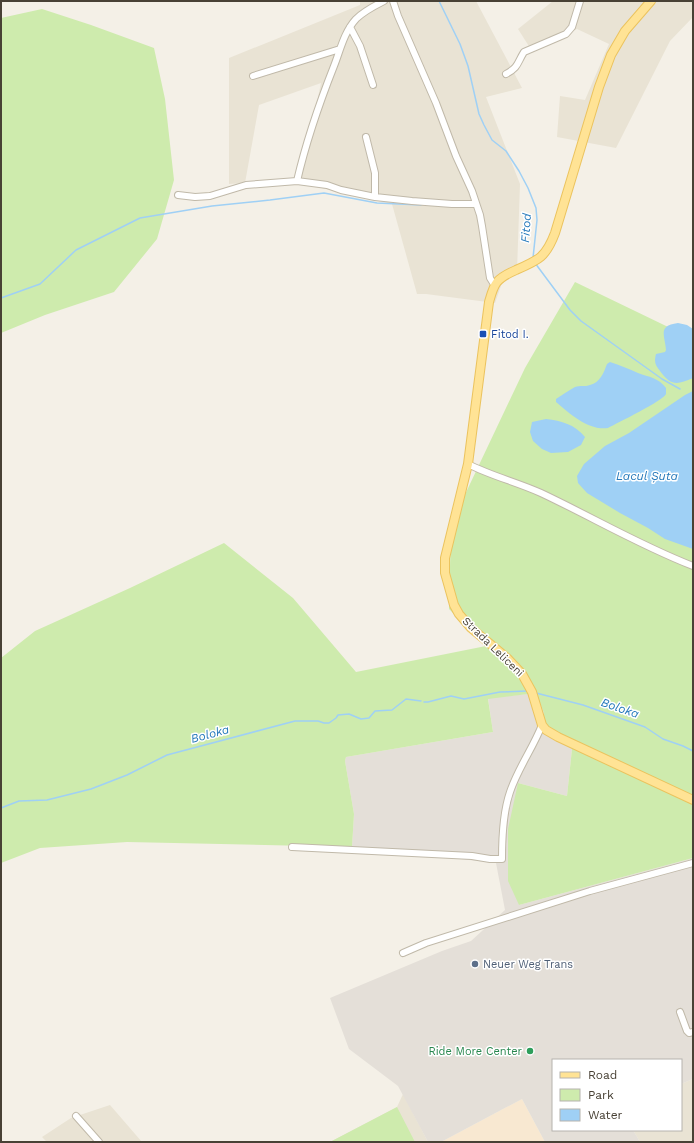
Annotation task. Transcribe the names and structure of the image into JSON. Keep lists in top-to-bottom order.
{
  "streets": {
    "main road": ["Strada Leliceni"]
  },
  "water": ["Fitod", "Lacul Șuta", "Boloka"],
  "places": {
    "transit": ["Fitod I."],
    "other": ["Neuer Weg Trans", "Ride More Center"]
  },
  "legend": ["Road", "Park", "Water"]
}
